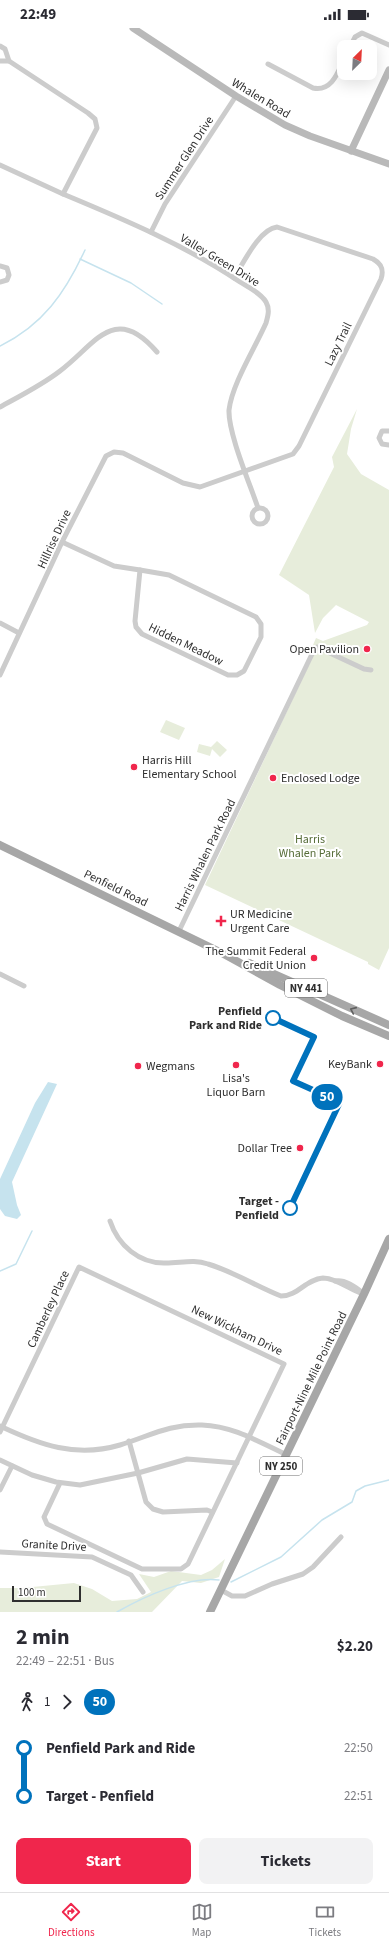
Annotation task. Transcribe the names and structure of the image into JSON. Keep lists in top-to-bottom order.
{
  "streets": {
    "main road": [
      "Penfield Road",
      "NY 441",
      "Fairport-Nine Mile Point Road",
      "NY 250"
    ],
    "street": [
      "Whalen Road",
      "Summer Glen Drive",
      "Valley Green Drive",
      "Lazy Trail",
      "Hillrise Drive",
      "Hidden Meadow",
      "Harris Whalen Park Road",
      "Camberley Place",
      "New Wickham Drive",
      "Granite Drive"
    ]
  },
  "crossings": [
    ["Whalen Road", "Summer Glen Drive"],
    ["Summer Glen Drive", "Valley Green Drive"],
    ["Valley Green Drive", "Lazy Trail"],
    ["Lazy Trail", "Hillrise Drive"],
    ["Hillrise Drive", "Hidden Meadow"],
    ["Harris Whalen Park Road", "Penfield Road"],
    ["Camberley Place", "New Wickham Drive"]
  ],
  "parks": ["Harris Whalen Park"],
  "places": {
    "other": [
      "Open Pavilion",
      "Harris Hill Elementary School",
      "Enclosed Lodge",
      "The Summit Federal Credit Union",
      "Penfield Park and Ride",
      "KeyBank",
      "Lisa's Liquor Barn",
      "Wegmans",
      "Dollar Tree",
      "Target - Penfield"
    ],
    "health": ["UR Medicine Urgent Care"]
  },
  "lines": ["bus line 50"],
  "scale_bar": "100 m",
  "north": "top right",
  "page": {
    "status": "22:49",
    "on_map": "50",
    "scale": "100 m",
    "heading": ["2 min", "22:49 – 22:51 · Bus", "$2.20"],
    "legs": ["1", "50"],
    "list": [
      {
        "name": "Penfield Park and Ride",
        "value": "22:50"
      },
      {
        "name": "Target - Penfield",
        "value": "22:51"
      }
    ],
    "buttons": ["Start", "Tickets"],
    "tabs": ["Directions", "Map", "Tickets"]
  }
}
